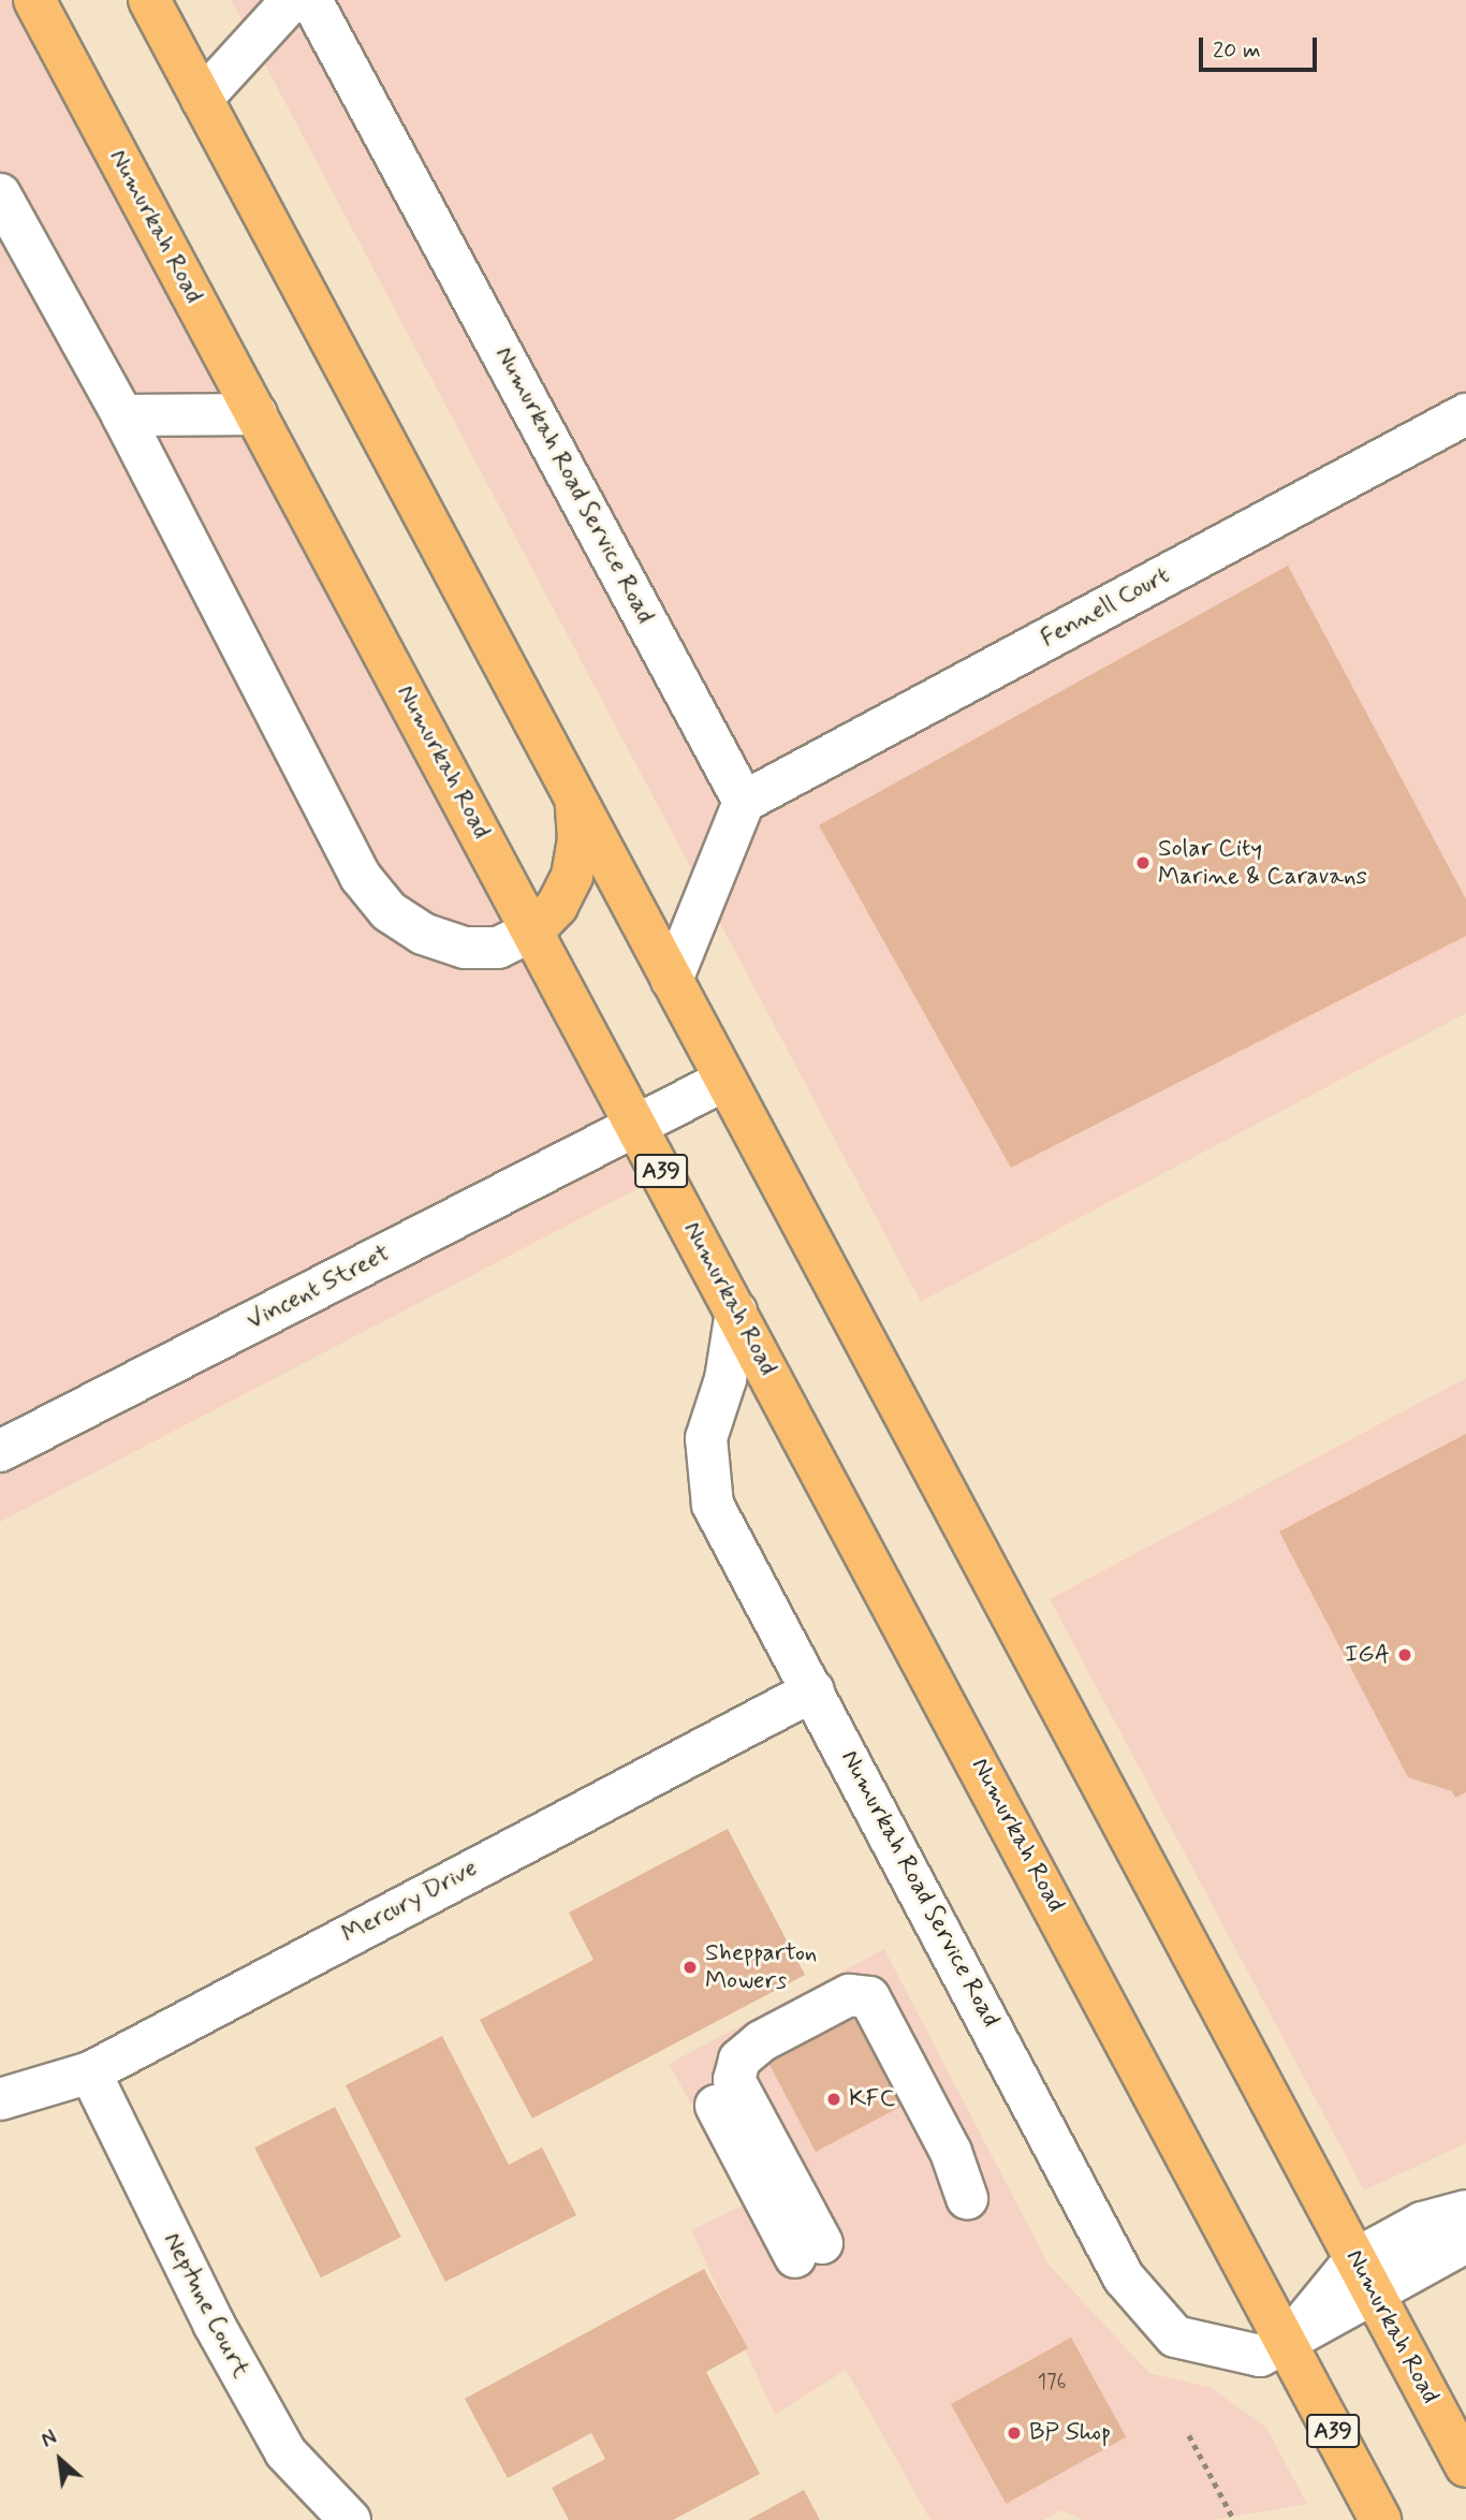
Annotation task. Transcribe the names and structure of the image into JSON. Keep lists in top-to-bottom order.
{
  "streets": {
    "highway": ["Numurkah Road", "A39"],
    "street": [
      "Numurkah Road Service Road",
      "Fennell Court",
      "Vincent Street",
      "Mercury Drive",
      "Neptune Court"
    ]
  },
  "crossings": [
    ["Numurkah Road", "Numurkah Road Service Road"],
    ["Numurkah Road", "Vincent Street"],
    ["Numurkah Road Service Road", "Fennell Court"],
    ["Numurkah Road Service Road", "Mercury Drive"],
    ["Mercury Drive", "Neptune Court"]
  ],
  "places": [
    "Solar City Marine & Caravans",
    "IGA",
    "Shepparton Mowers",
    "KFC",
    "BP Shop"
  ],
  "house_numbers": ["176"],
  "scale_bar": "20 m",
  "north": "top left"
}
